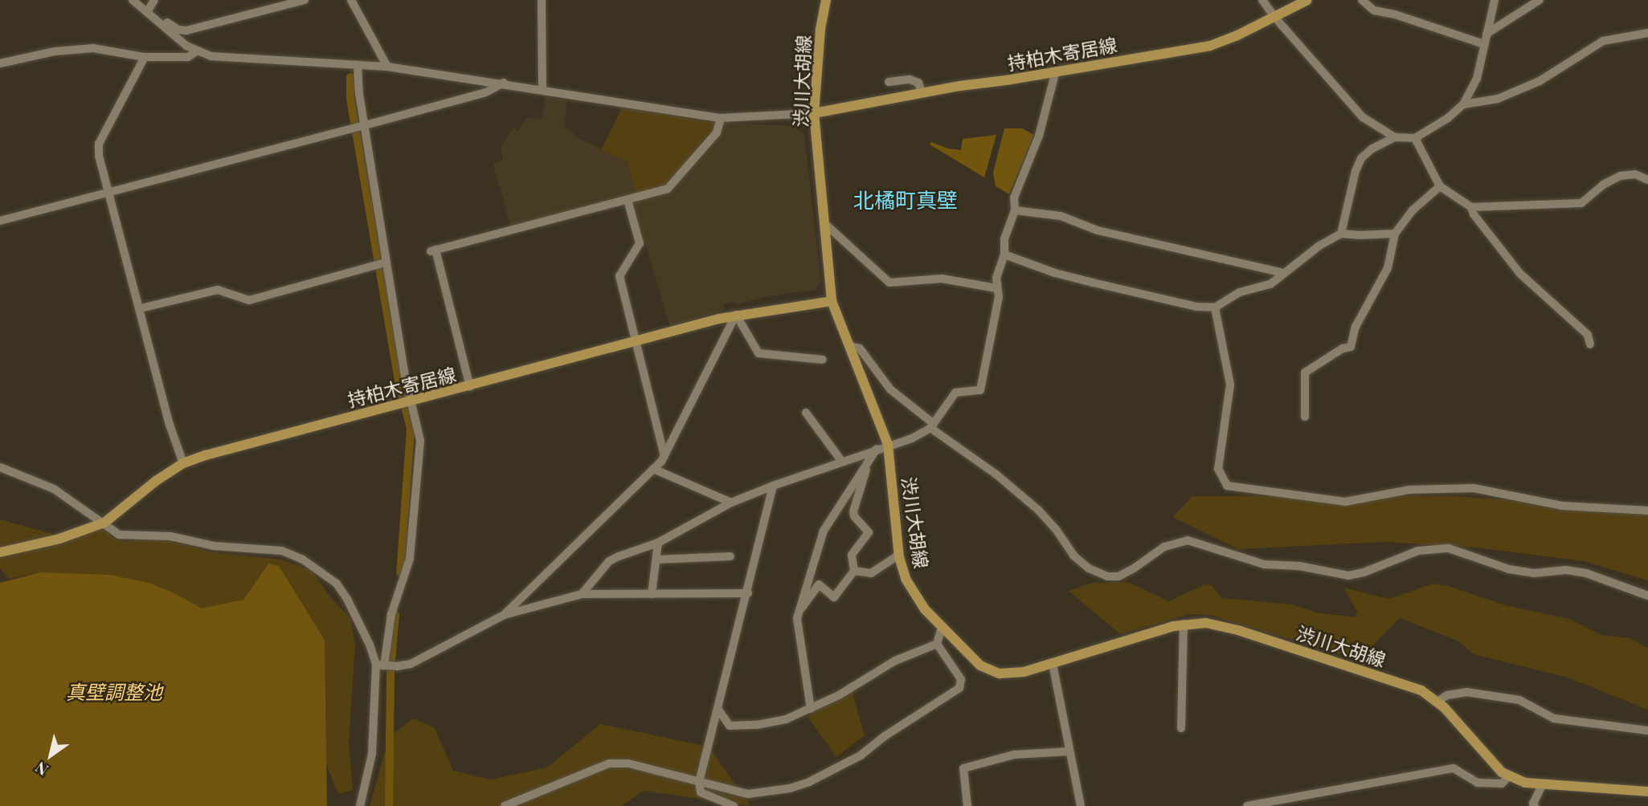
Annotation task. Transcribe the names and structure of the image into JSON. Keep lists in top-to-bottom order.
{
  "streets": {
    "main road": ["持柏木寄居線", "渋川大胡線"]
  },
  "crossings": [
    ["持柏木寄居線", "渋川大胡線"]
  ],
  "districts": ["北橘町真壁"],
  "water": ["真壁調整池"],
  "north": "bottom left"
}
